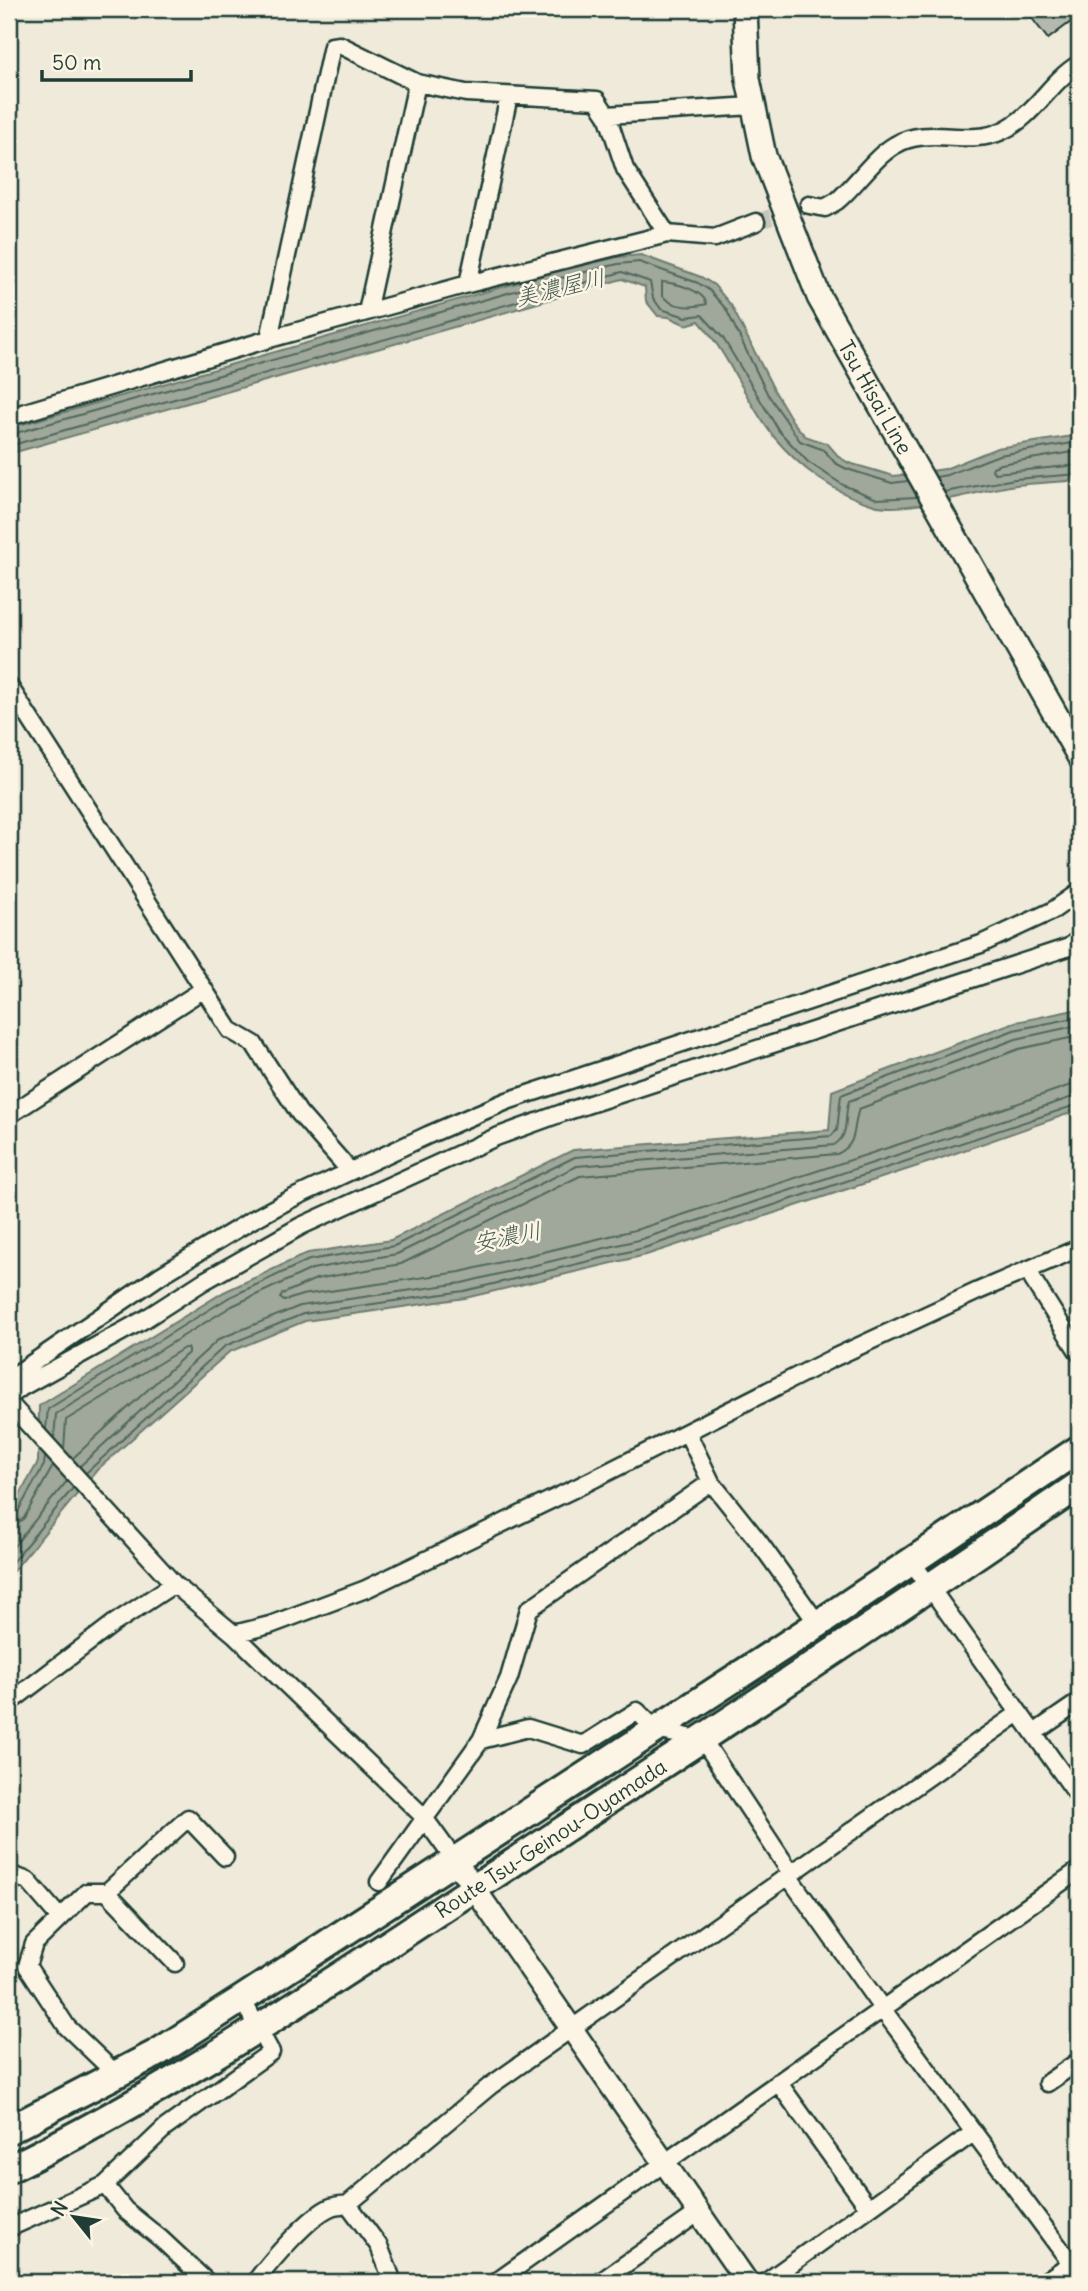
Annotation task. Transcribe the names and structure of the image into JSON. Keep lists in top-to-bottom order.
{
  "streets": {
    "main road": ["Tsu Hisai Line", "Route Tsu-Geinou-Oyamada"]
  },
  "water": ["美濃屋川", "安濃川"],
  "scale_bar": "50 m",
  "north": "top left"
}
